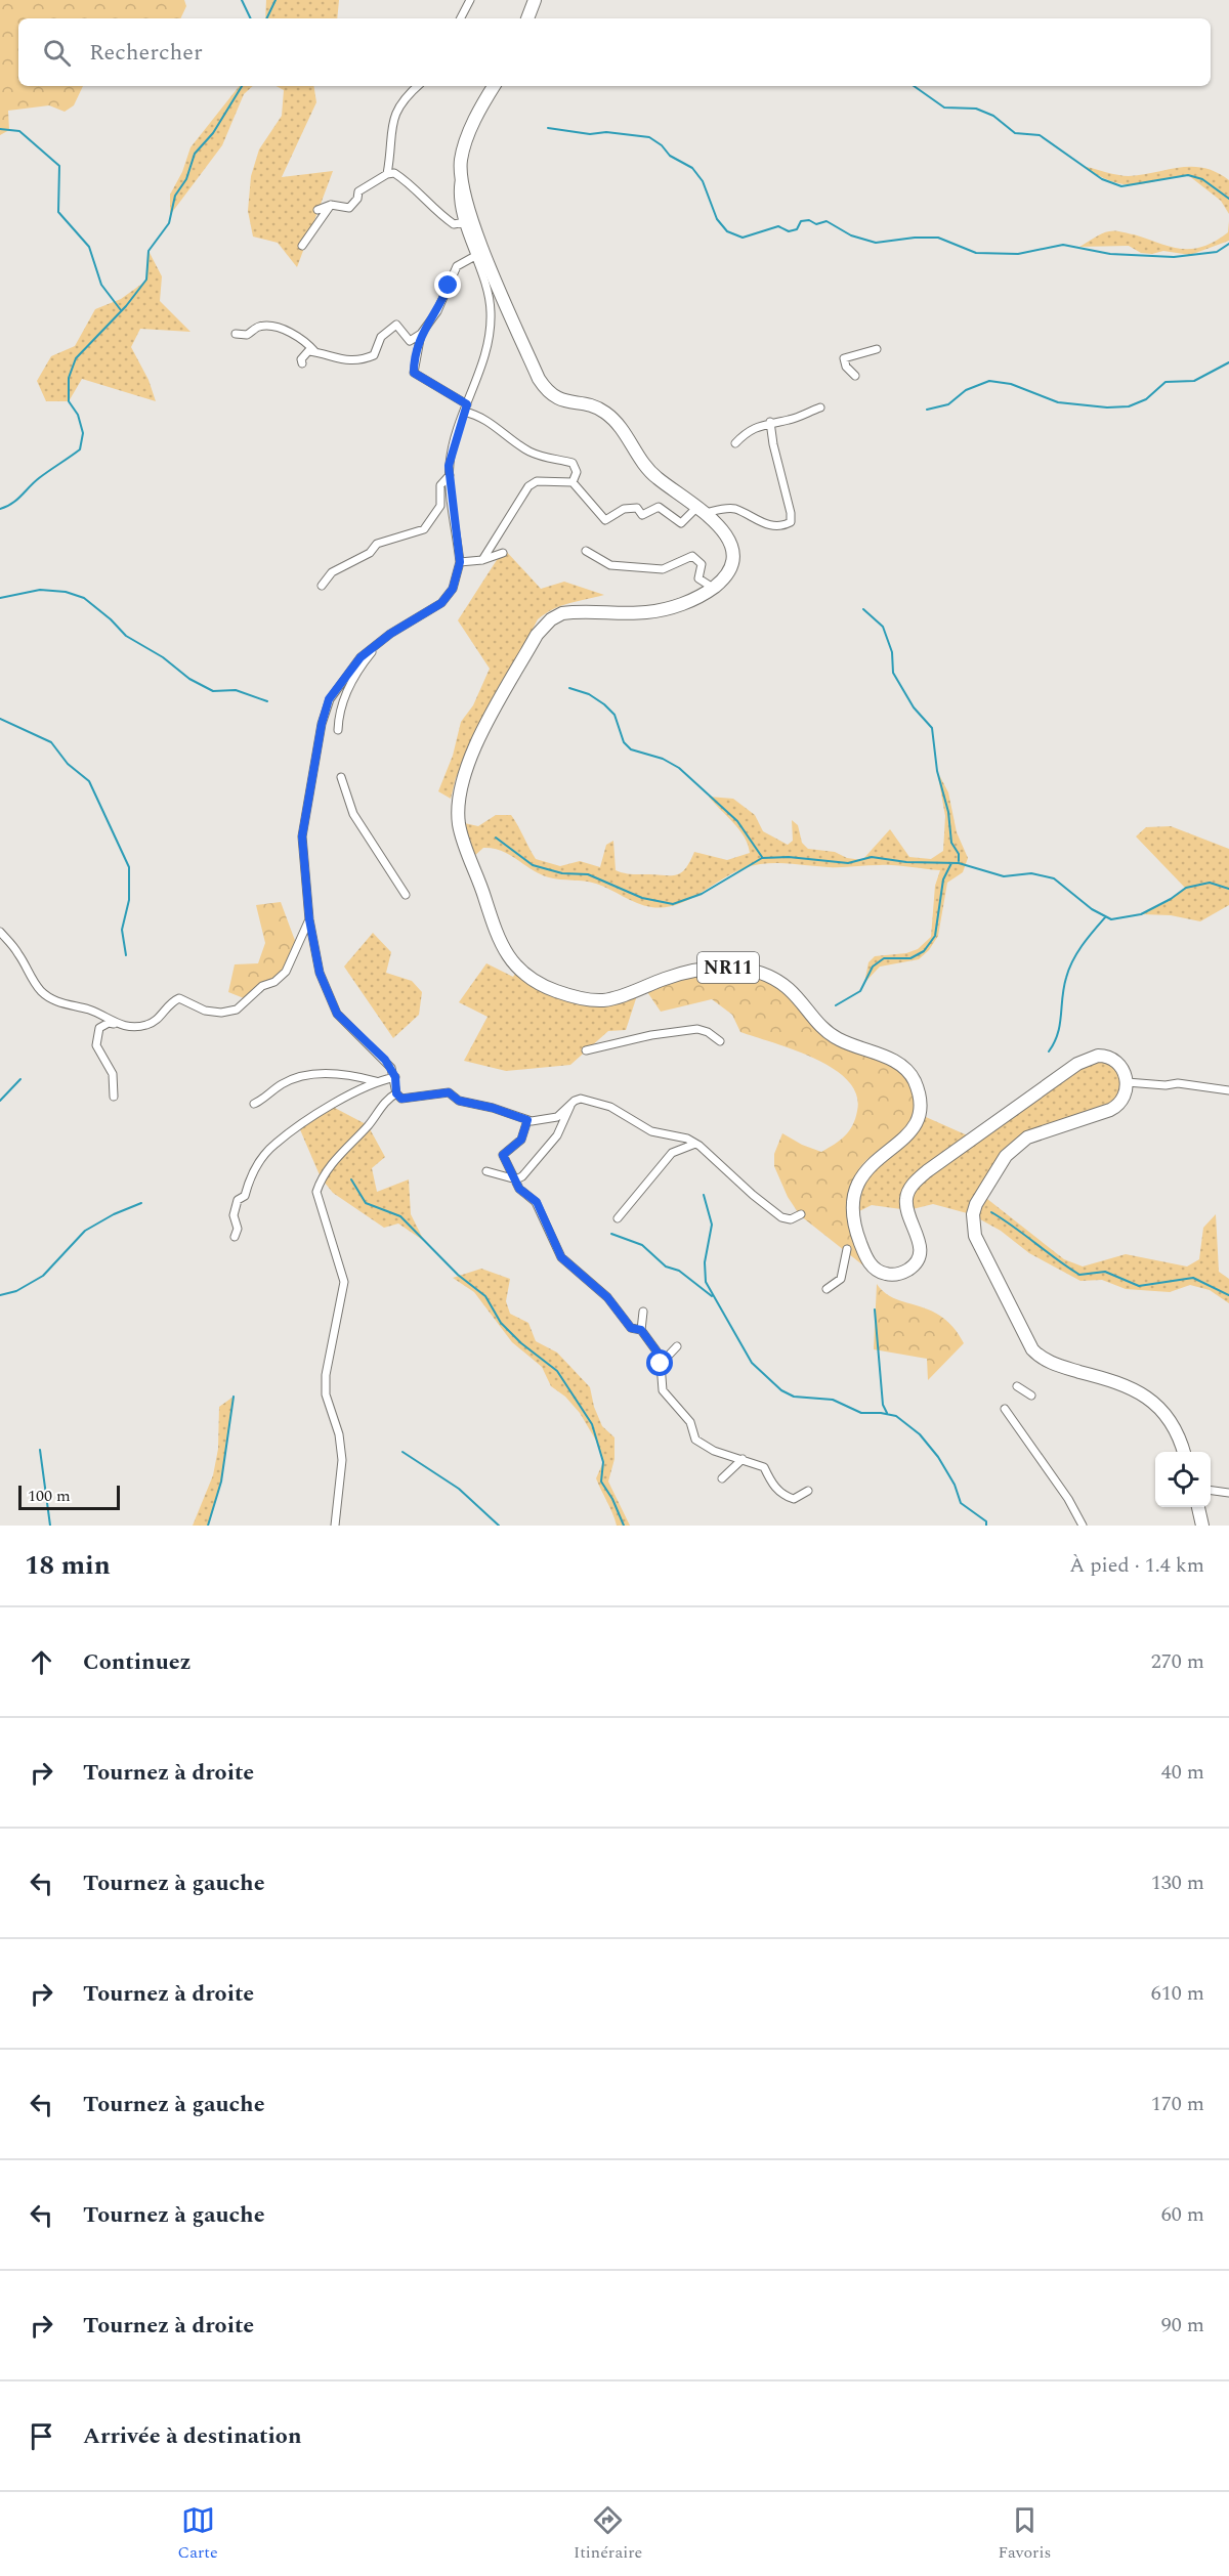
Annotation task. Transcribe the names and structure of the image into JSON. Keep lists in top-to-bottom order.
{
  "streets": {
    "highway": ["NR11"]
  },
  "scale_bar": "100 m",
  "page": {
    "search": "Rechercher",
    "scale": "100 m",
    "heading": ["18 min", "À pied · 1.4 km"],
    "list": [
      ["Continuez", "270 m"],
      ["Tournez à droite", "40 m"],
      ["Tournez à gauche", "130 m"],
      ["Tournez à droite", "610 m"],
      ["Tournez à gauche", "170 m"],
      ["Tournez à gauche", "60 m"],
      ["Tournez à droite", "90 m"],
      "Arrivée à destination"
    ],
    "nav": ["Carte", "Itinéraire", "Favoris"]
  }
}
